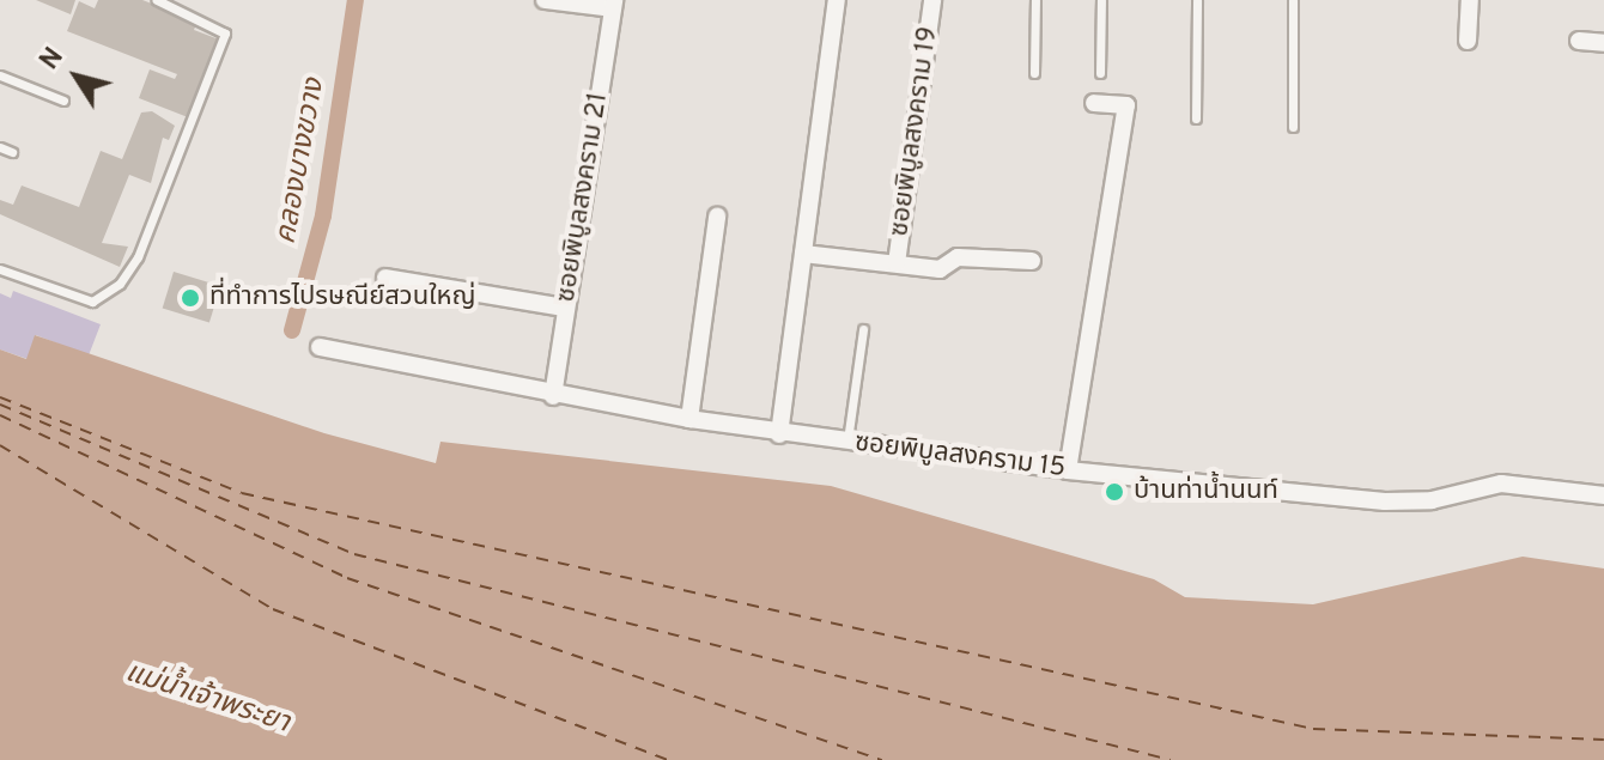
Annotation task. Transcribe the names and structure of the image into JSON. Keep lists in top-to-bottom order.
{
  "streets": {
    "street": ["ซอยพิบูลสงคราม 19", "ซอยพิบูลสงคราม 21", "ซอยพิบูลสงคราม 15"]
  },
  "crossings": [
    ["ซอยพิบูลสงคราม 21", "ซอยพิบูลสงคราม 15"]
  ],
  "water": ["คลองบางขวาง", "แม่น้ำเจ้าพระยา"],
  "places": ["ที่ทำการไปรษณีย์สวนใหญ่", "บ้านท่าน้ำนนท์"],
  "north": "top left"
}
